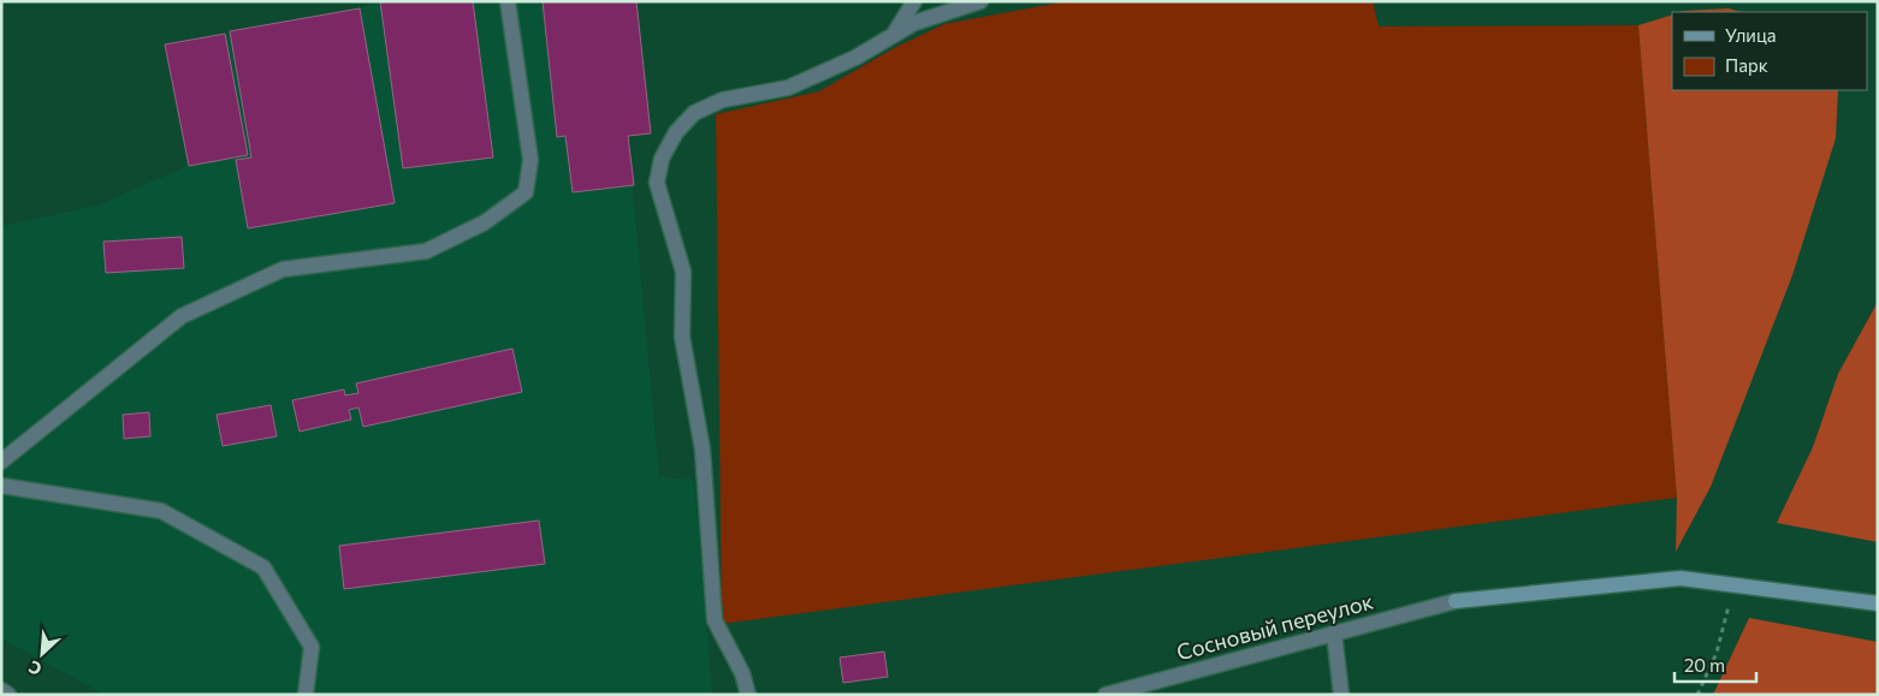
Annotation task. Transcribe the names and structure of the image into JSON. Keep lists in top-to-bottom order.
{
  "streets": {
    "street": ["Сосновый переулок"]
  },
  "legend": ["Улица", "Парк"],
  "scale_bar": "20 m",
  "north": "bottom left"
}
